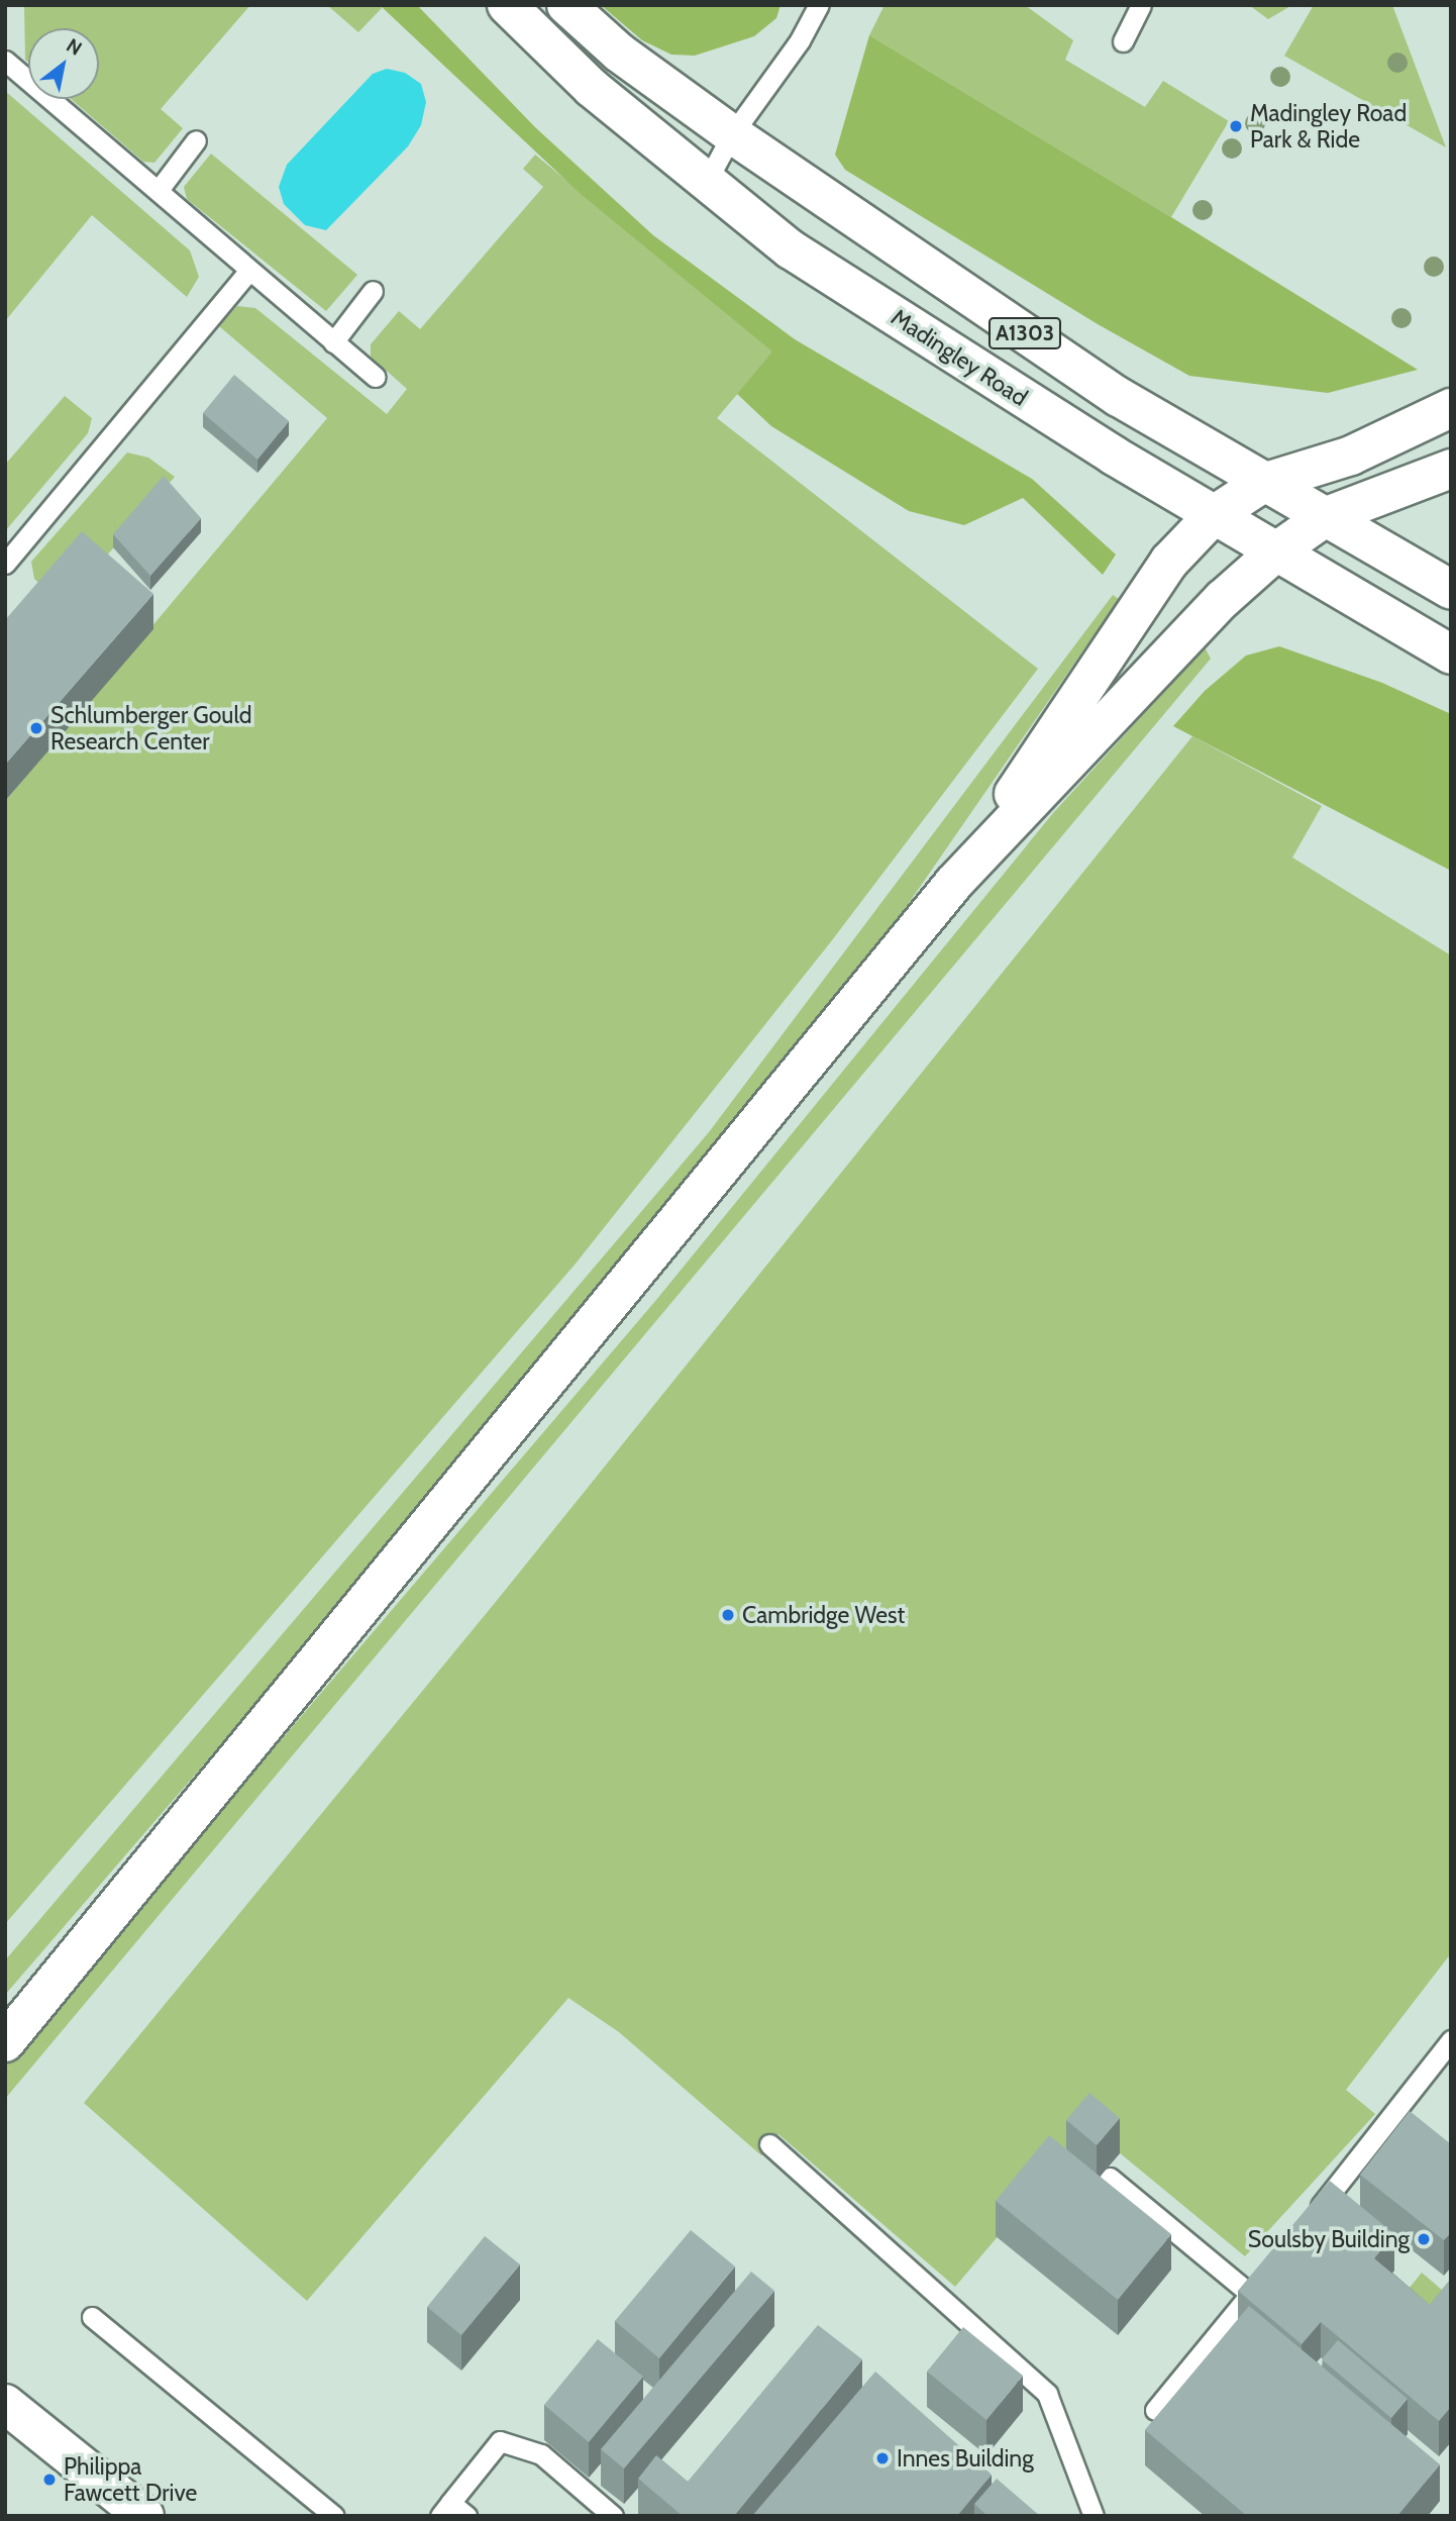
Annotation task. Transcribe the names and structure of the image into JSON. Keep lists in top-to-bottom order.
{
  "streets": {
    "street": ["A1303", "Madingley Road"]
  },
  "places": [
    "Madingley Road Park & Ride",
    "Schlumberger Gould Research Center",
    "Cambridge West",
    "Soulsby Building",
    "Innes Building",
    "Philippa Fawcett Drive"
  ],
  "north": "top right"
}
